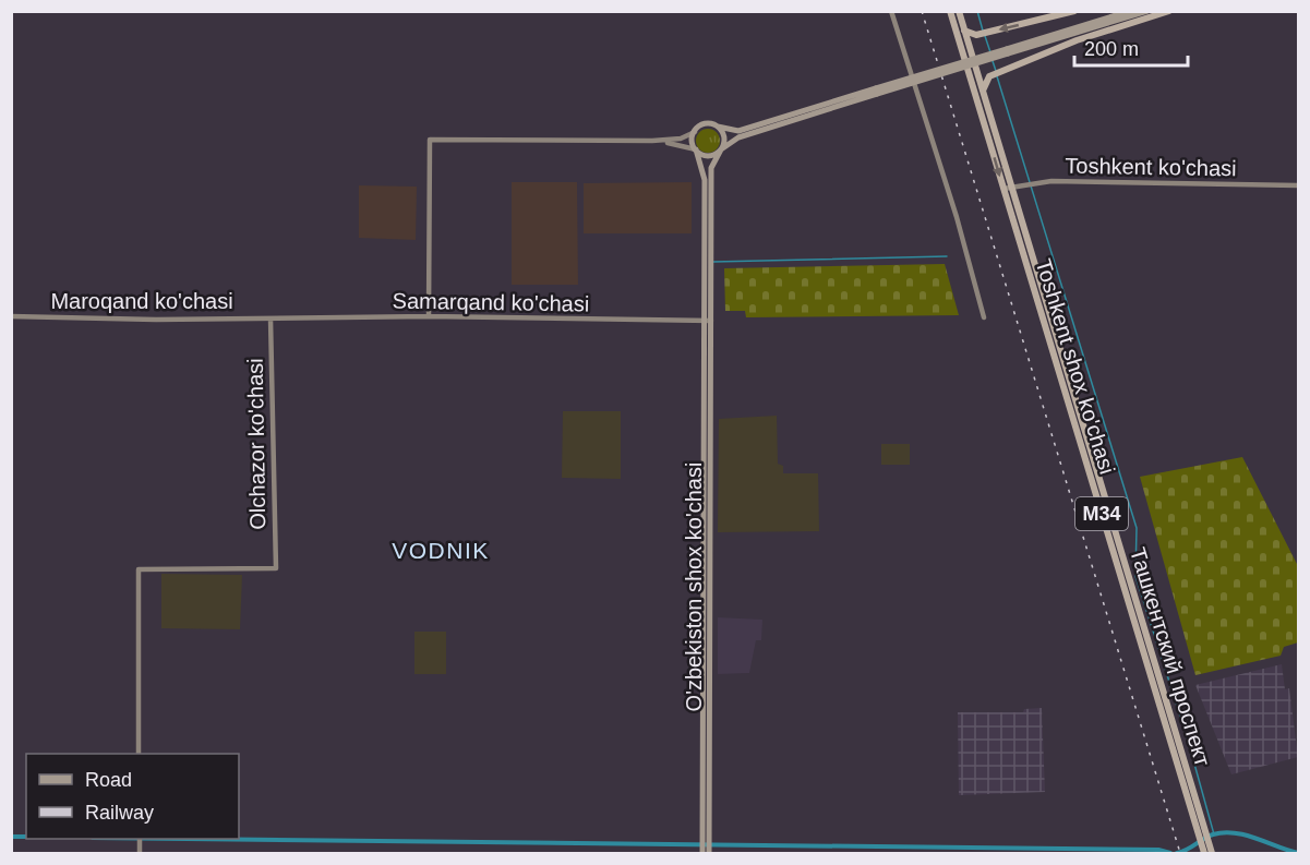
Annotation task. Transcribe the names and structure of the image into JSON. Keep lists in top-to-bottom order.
{
  "streets": {
    "highway": ["Toshkent shox ko'chasi", "M34", "Ташкентский проспект"],
    "main road": ["O'zbekiston shox ko'chasi"],
    "street": [
      "Toshkent ko'chasi",
      "Maroqand ko'chasi",
      "Samarqand ko'chasi",
      "Olchazor ko'chasi"
    ]
  },
  "crossings": [
    ["Toshkent ko'chasi", "Toshkent shox ko'chasi"],
    ["Toshkent ko'chasi", "Ташкентский проспект"],
    ["Maroqand ko'chasi", "Samarqand ko'chasi"],
    ["Maroqand ko'chasi", "Olchazor ko'chasi"],
    ["Samarqand ko'chasi", "Olchazor ko'chasi"],
    ["Samarqand ko'chasi", "O'zbekiston shox ko'chasi"],
    ["Toshkent shox ko'chasi", "M34"],
    ["Toshkent shox ko'chasi", "Ташкентский проспект"],
    ["M34", "Ташкентский проспект"]
  ],
  "districts": ["VODNIK"],
  "legend": ["Road", "Railway"],
  "scale_bar": "200 m"
}
